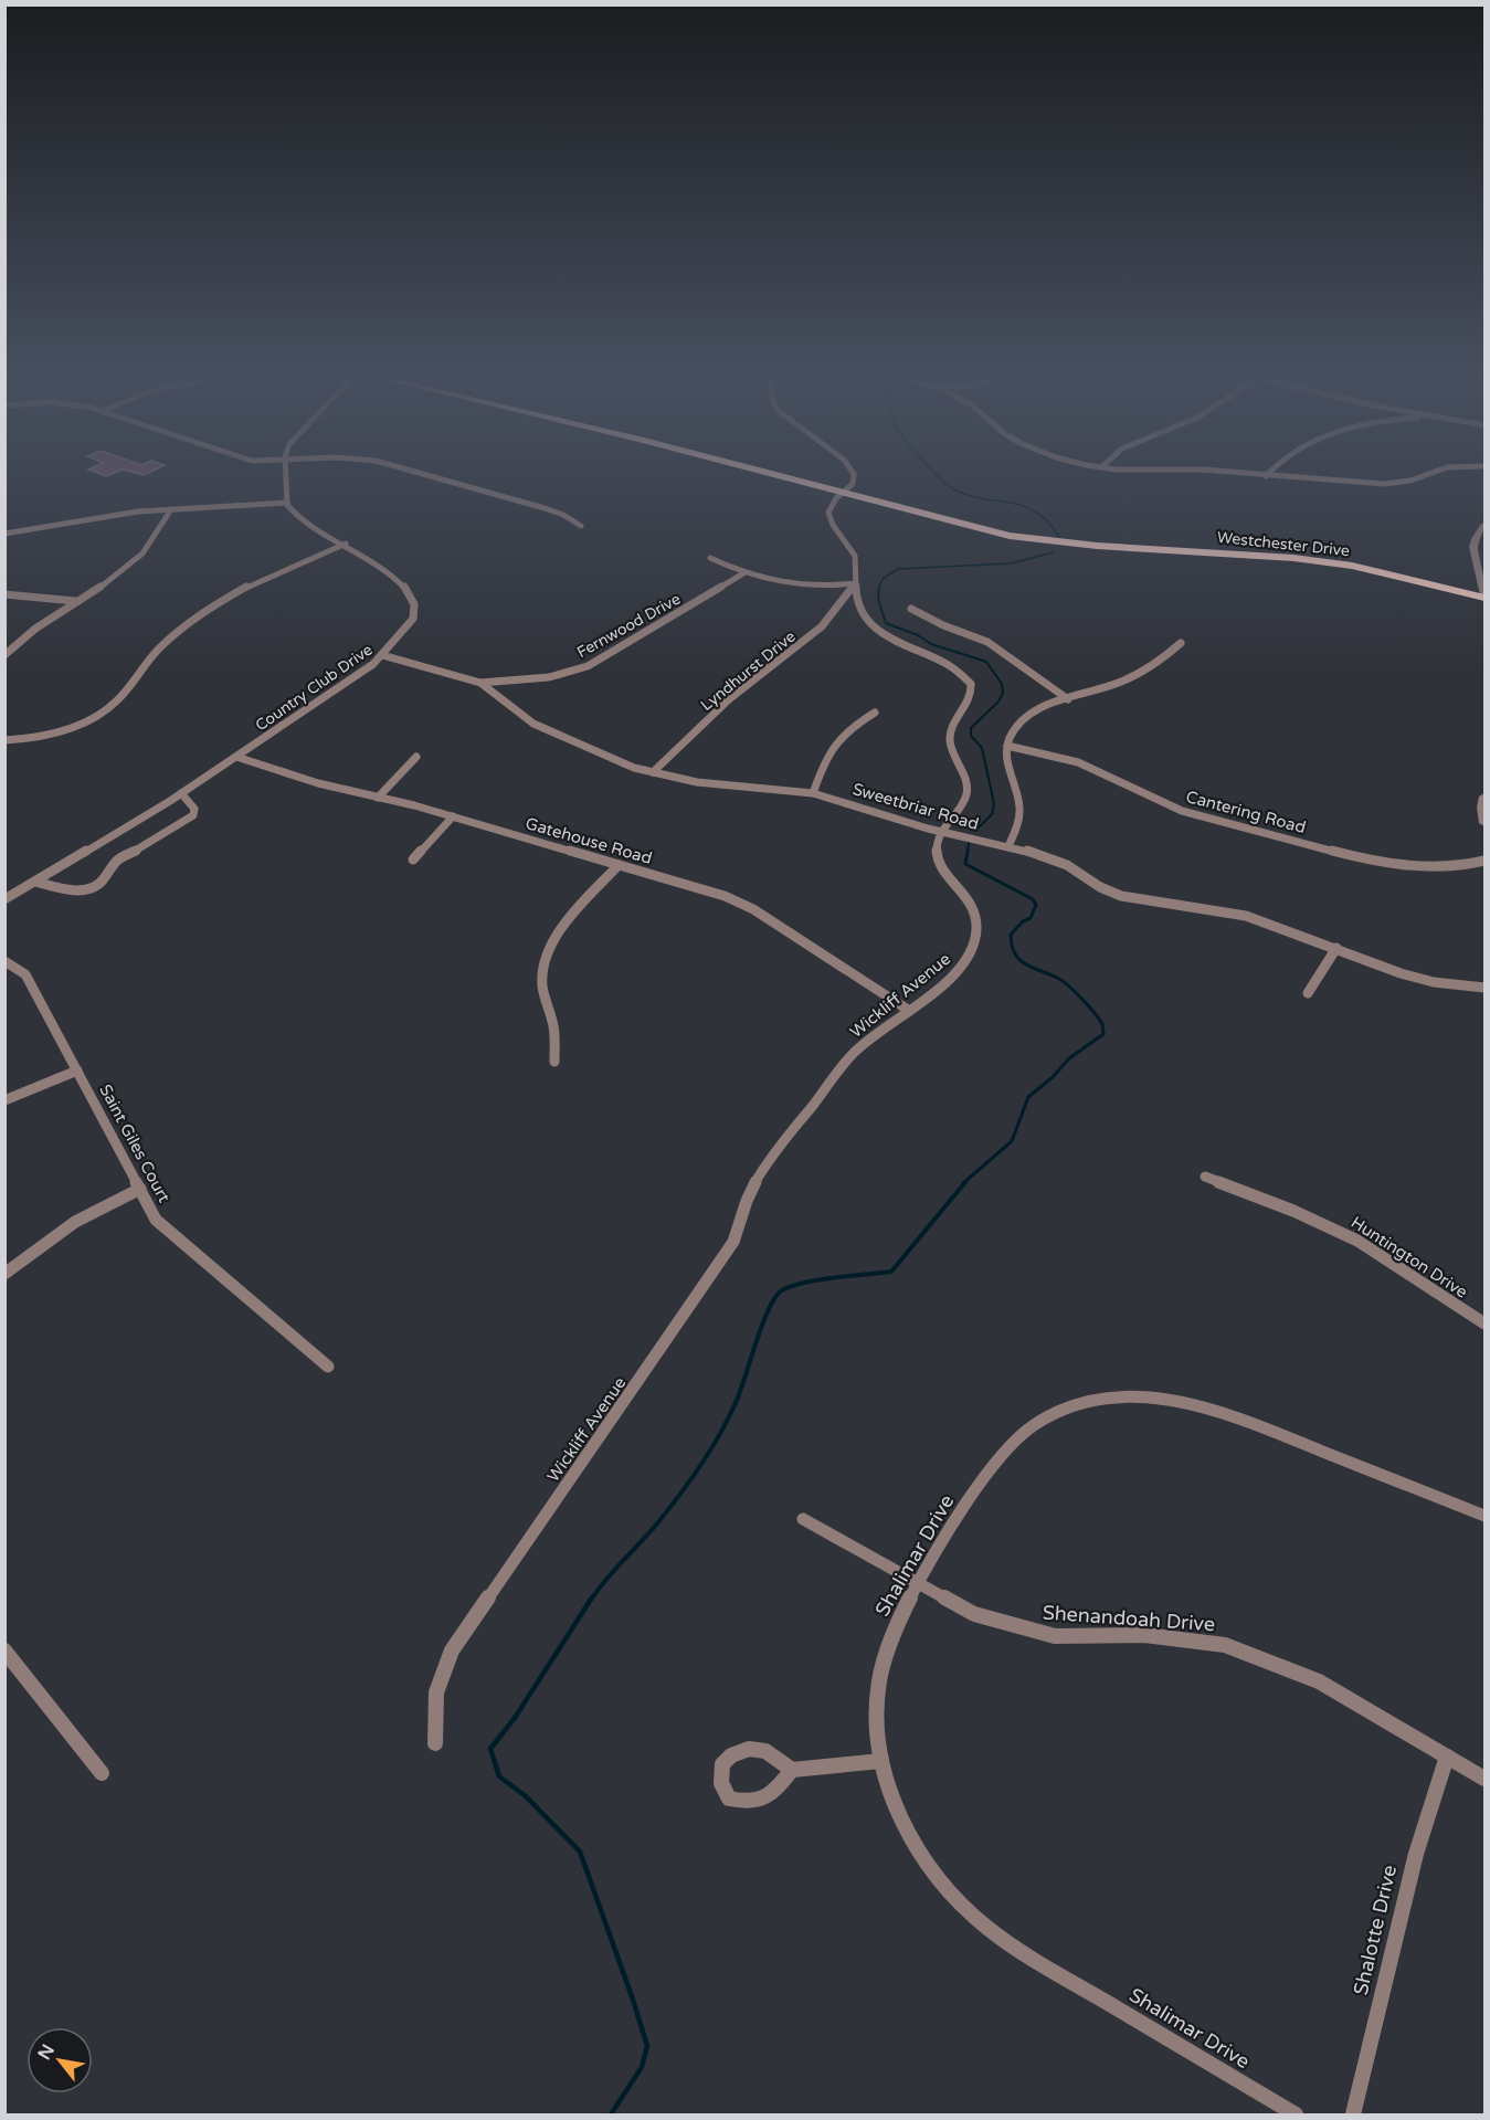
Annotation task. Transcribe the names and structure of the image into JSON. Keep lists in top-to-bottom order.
{
  "streets": {
    "main road": ["Westchester Drive"],
    "street": [
      "Fernwood Drive",
      "Lyndhurst Drive",
      "Country Club Drive",
      "Sweetbriar Road",
      "Cantering Road",
      "Gatehouse Road",
      "Wickliff Avenue",
      "Saint Giles Court",
      "Huntington Drive",
      "Shalimar Drive",
      "Shenandoah Drive",
      "Shalotte Drive"
    ]
  },
  "crossings": [
    ["Fernwood Drive", "Sweetbriar Road"],
    ["Lyndhurst Drive", "Sweetbriar Road"],
    ["Country Club Drive", "Sweetbriar Road"],
    ["Country Club Drive", "Gatehouse Road"],
    ["Sweetbriar Road", "Wickliff Avenue"],
    ["Gatehouse Road", "Wickliff Avenue"],
    ["Shalimar Drive", "Shenandoah Drive"],
    ["Shenandoah Drive", "Shalotte Drive"]
  ],
  "north": "top left"
}
